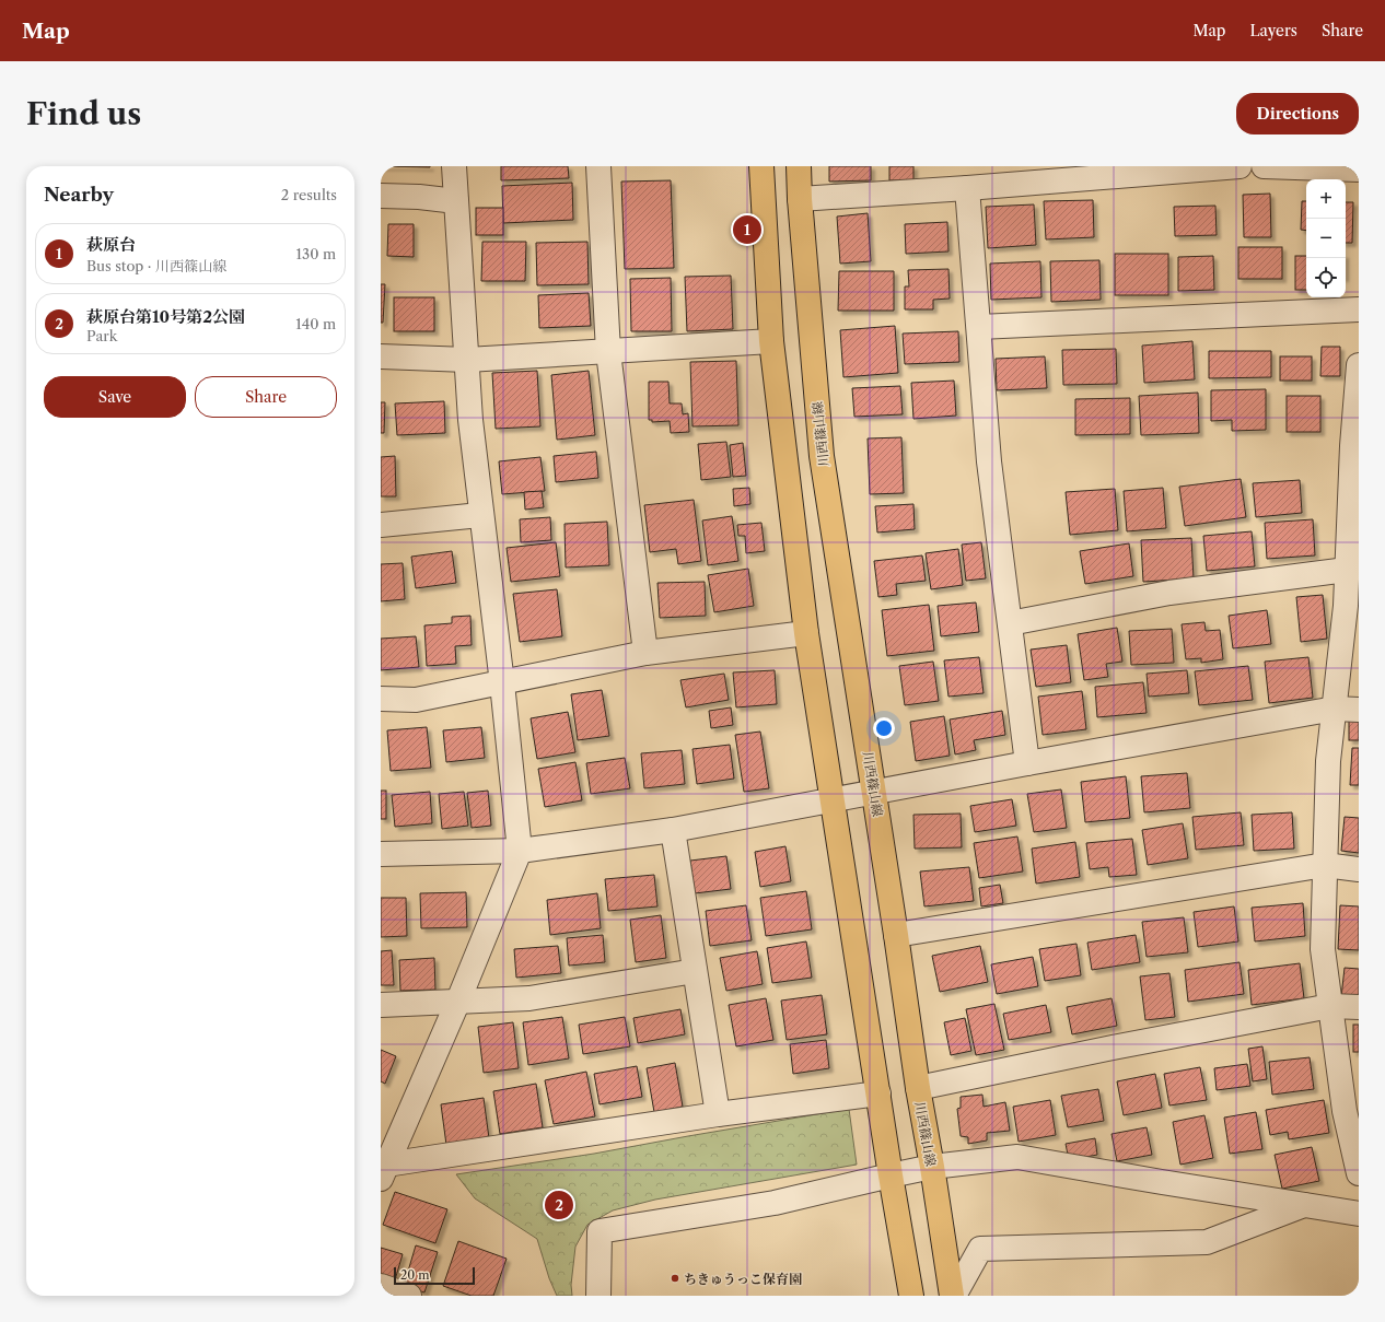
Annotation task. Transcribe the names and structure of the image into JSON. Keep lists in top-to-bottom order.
{
  "streets": {
    "main road": ["川西篠山線"]
  },
  "places": ["ちきゅうっこ保育園"],
  "scale_bar": "20 m",
  "page": {
    "header": "Map",
    "nav": ["Map", "Layers", "Share"],
    "buttons": [
      "Directions",
      ["Save", "Share"]
    ],
    "title": "Find us",
    "heading": ["Nearby", "2 results"],
    "map_buttons": ["+", "−"],
    "pins": ["1", "2"],
    "list": [
      {
        "mark": "1",
        "name": "萩原台",
        "note": "Bus stop · 川西篠山線",
        "value": "130 m"
      },
      {
        "mark": "2",
        "name": "萩原台第10号第2公園",
        "note": "Park",
        "value": "140 m"
      }
    ],
    "scale": "20 m"
  }
}
